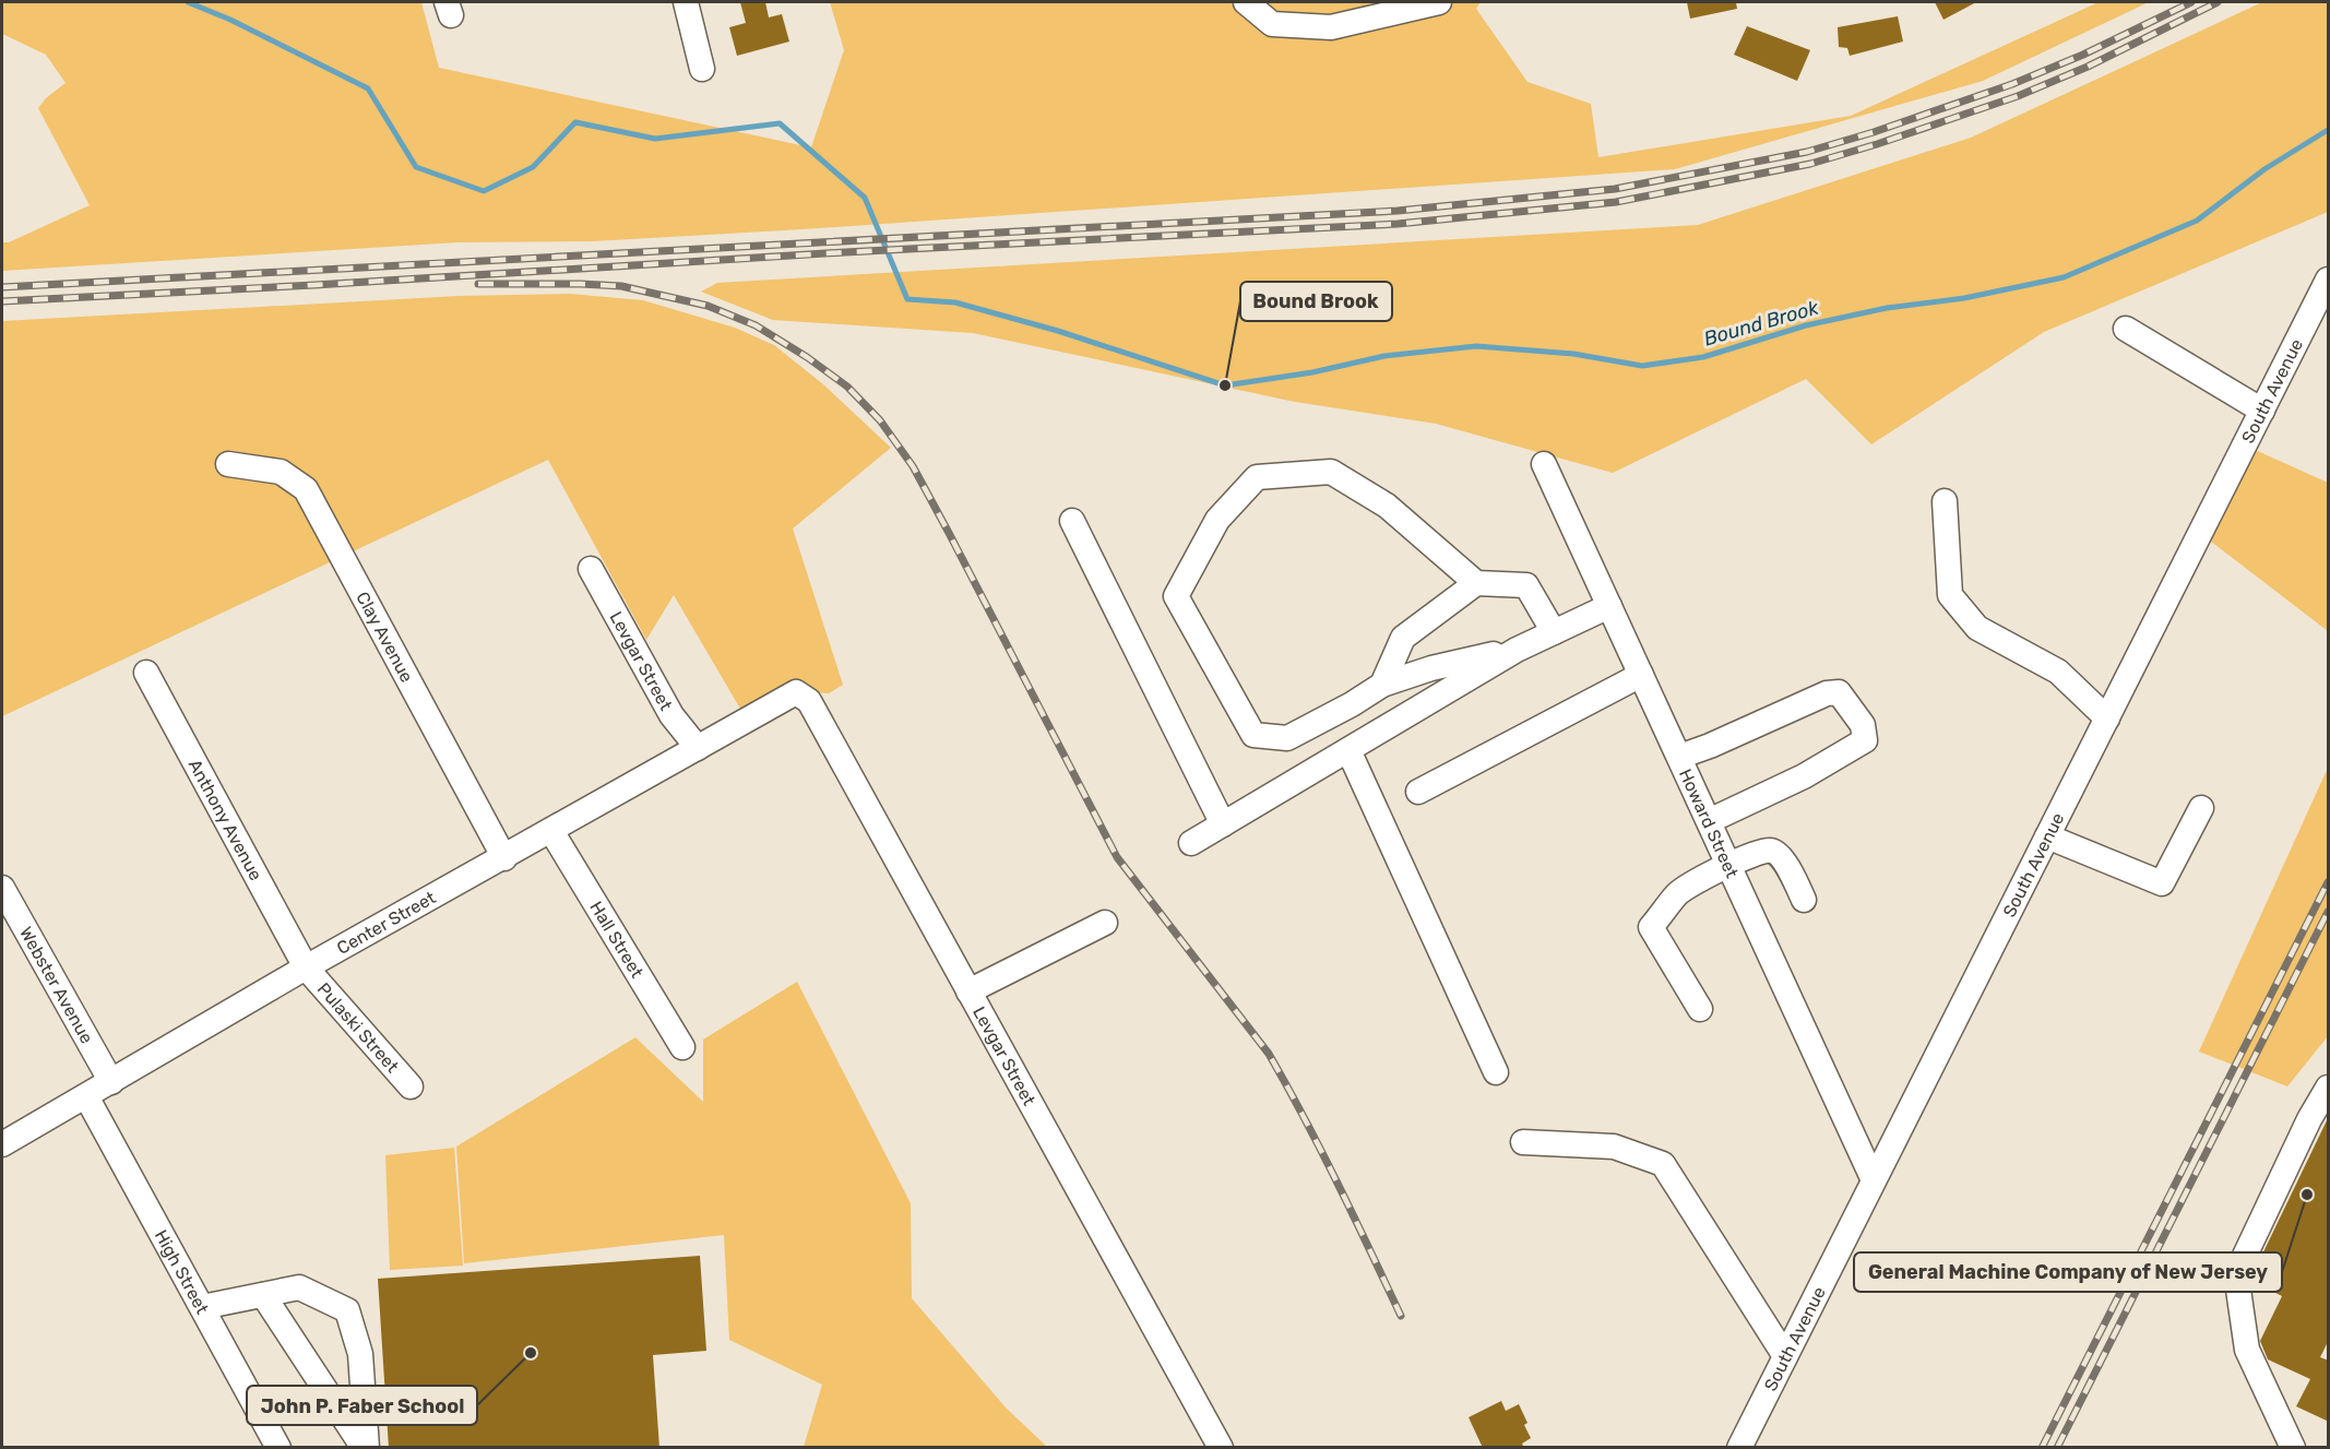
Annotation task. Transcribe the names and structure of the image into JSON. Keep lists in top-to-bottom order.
{
  "streets": {
    "street": [
      "South Avenue",
      "Clay Avenue",
      "Levgar Street",
      "Anthony Avenue",
      "Howard Street",
      "Center Street",
      "Hall Street",
      "Webster Avenue",
      "Pulaski Street",
      "High Street"
    ]
  },
  "crossings": [
    ["South Avenue", "Howard Street"],
    ["Clay Avenue", "Center Street"],
    ["Levgar Street", "Center Street"],
    ["Anthony Avenue", "Center Street"],
    ["Anthony Avenue", "Pulaski Street"],
    ["Center Street", "Hall Street"],
    ["Center Street", "Webster Avenue"],
    ["Center Street", "Pulaski Street"],
    ["Center Street", "High Street"]
  ],
  "water": ["Bound Brook"],
  "places": ["Bound Brook", "General Machine Company of New Jersey", "John P. Faber School"]
}
